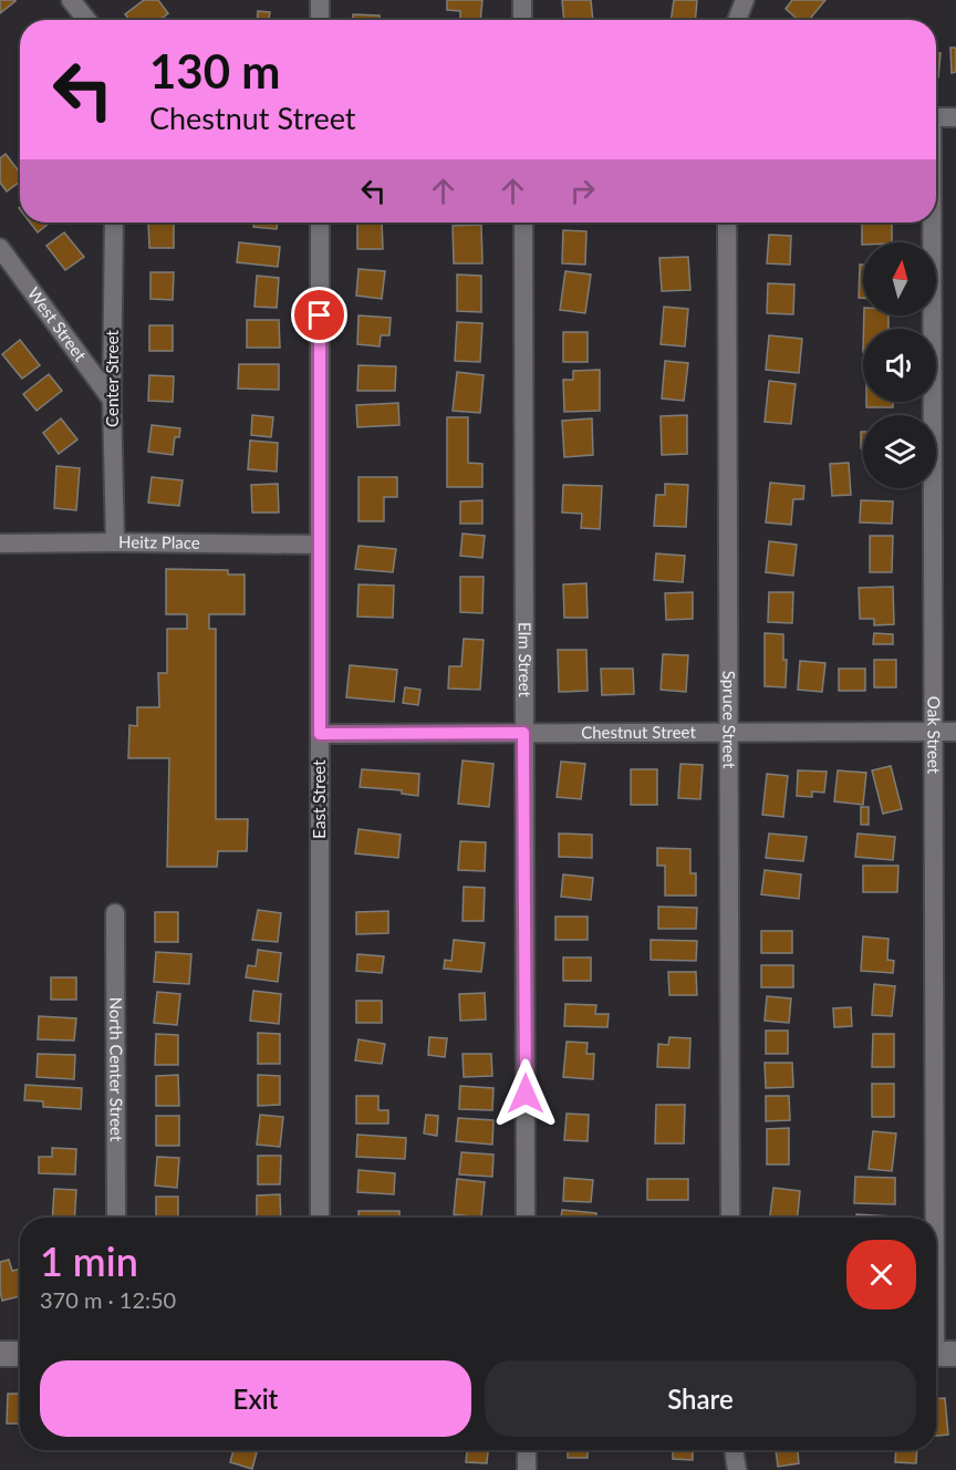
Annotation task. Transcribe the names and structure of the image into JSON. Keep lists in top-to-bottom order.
{
  "streets": {
    "street": [
      "West Street",
      "Center Street",
      "Heitz Place",
      "Elm Street",
      "Spruce Street",
      "Chestnut Street",
      "Oak Street",
      "East Street",
      "North Center Street"
    ]
  },
  "crossings": [
    ["West Street", "Center Street"],
    ["Center Street", "Heitz Place"],
    ["Heitz Place", "East Street"],
    ["Elm Street", "Chestnut Street"],
    ["Spruce Street", "Chestnut Street"],
    ["Chestnut Street", "Oak Street"],
    ["Chestnut Street", "East Street"]
  ],
  "north": "top",
  "page": {
    "turn": ["130 m", "Chestnut Street"],
    "heading": ["1 min", "370 m · 12:50"],
    "buttons": ["Exit", "Share"]
  }
}
